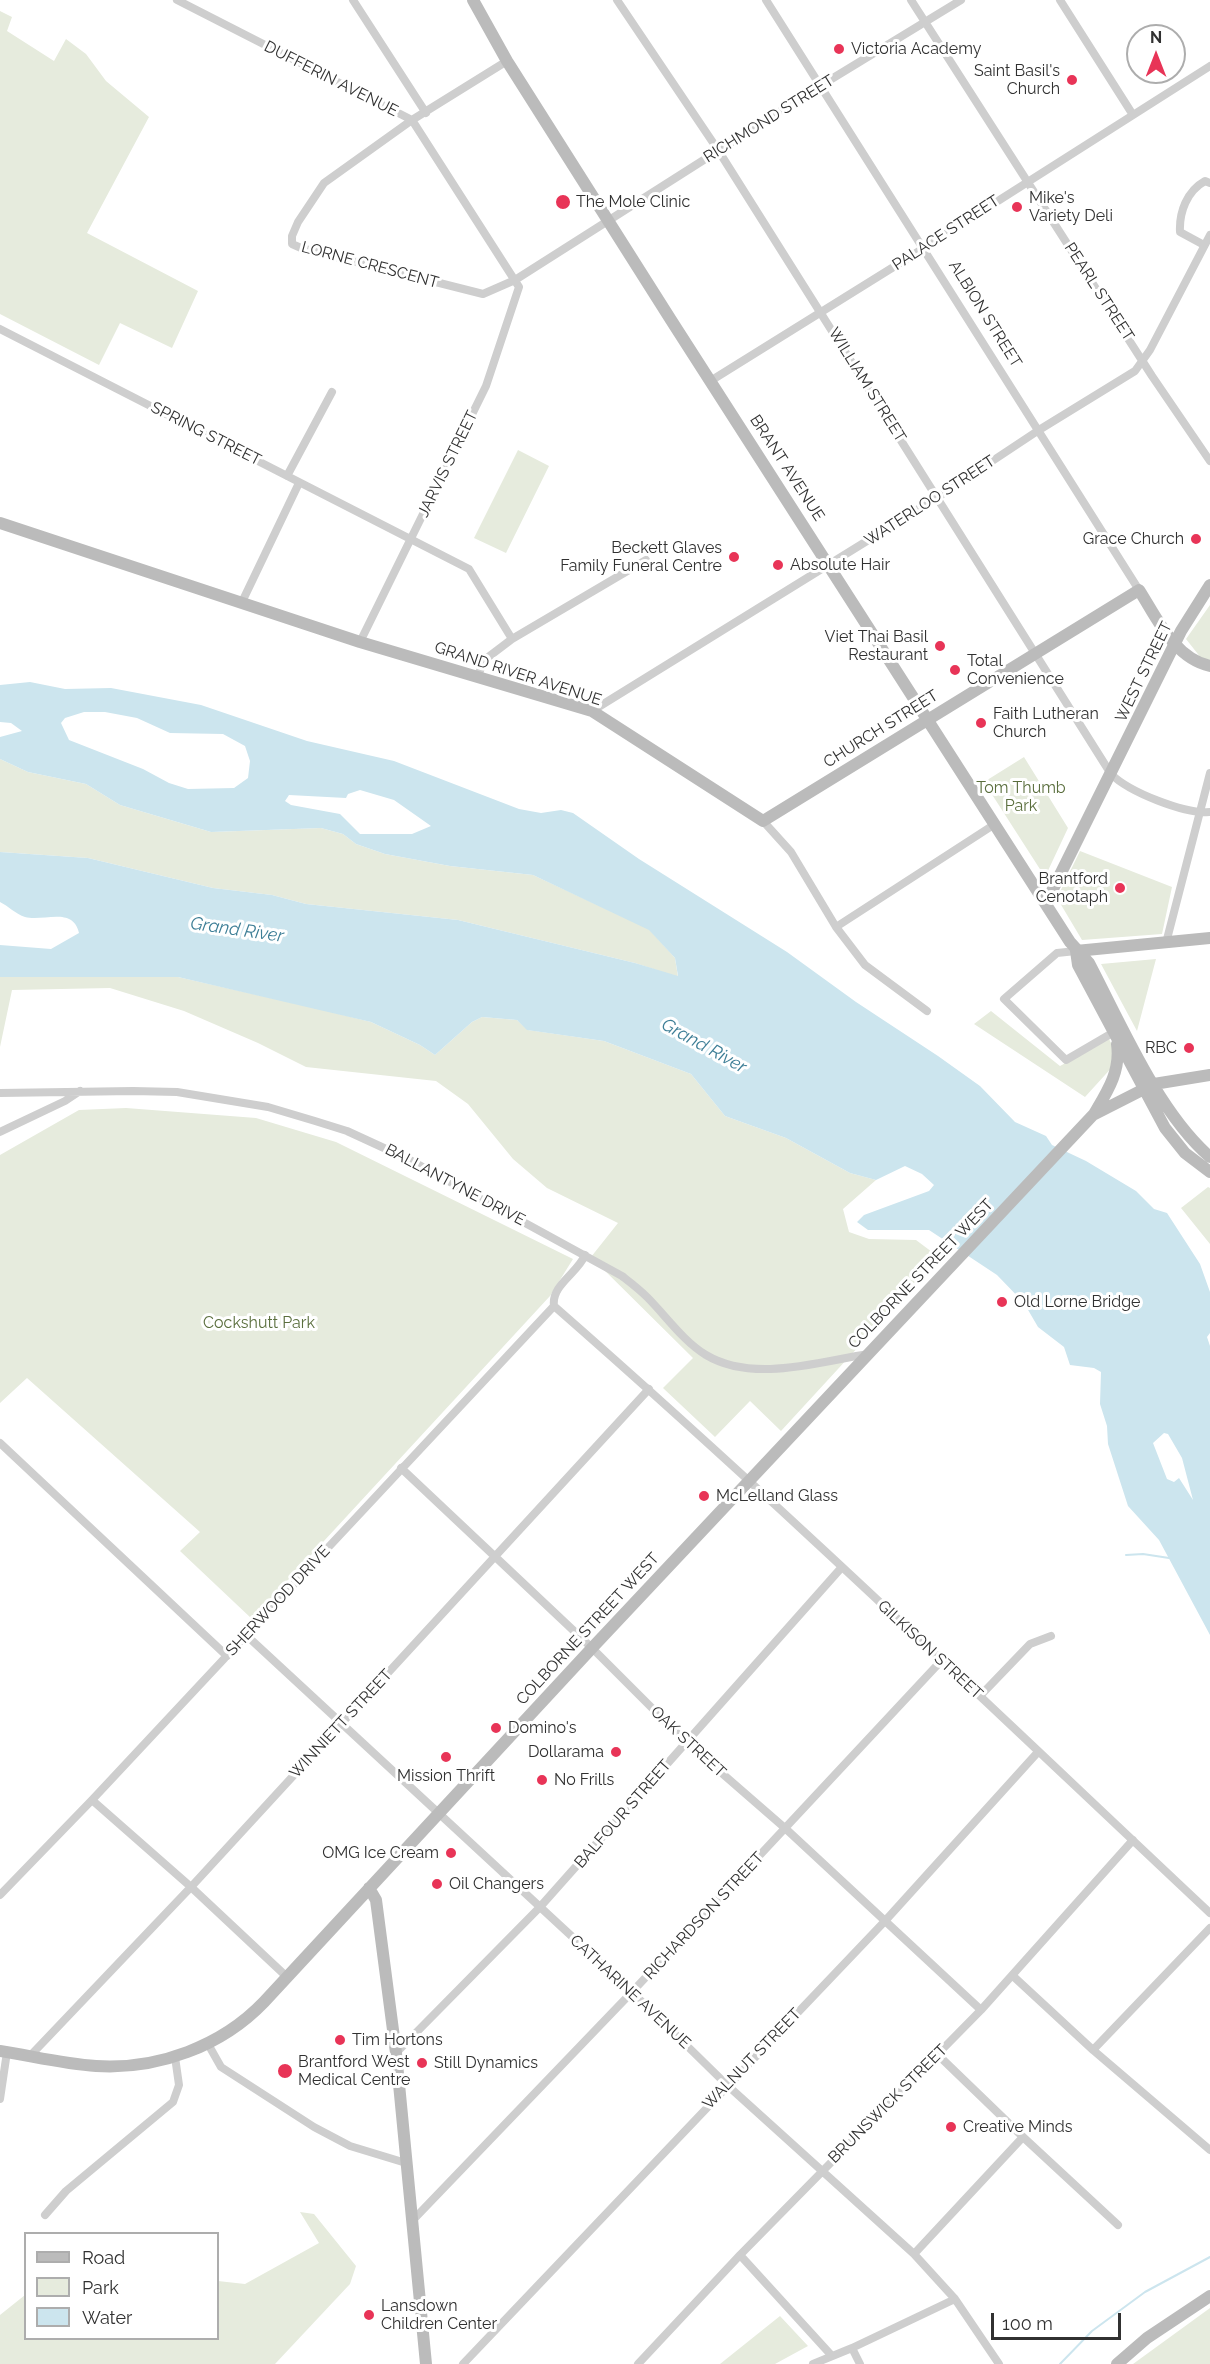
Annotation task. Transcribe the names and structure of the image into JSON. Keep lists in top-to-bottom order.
{
  "streets": {
    "main road": [
      "ALBION STREET",
      "BRANT AVENUE",
      "WEST STREET",
      "GRAND RIVER AVENUE",
      "CHURCH STREET",
      "COLBORNE STREET WEST"
    ],
    "street": [
      "DUFFERIN AVENUE",
      "RICHMOND STREET",
      "PALACE STREET",
      "LORNE CRESCENT",
      "PEARL STREET",
      "WILLIAM STREET",
      "SPRING STREET",
      "JARVIS STREET",
      "WATERLOO STREET",
      "BALLANTYNE DRIVE",
      "SHERWOOD DRIVE",
      "GILKISON STREET",
      "WINNIETT STREET",
      "OAK STREET",
      "BALFOUR STREET",
      "RICHARDSON STREET",
      "CATHARINE AVENUE",
      "WALNUT STREET",
      "BRUNSWICK STREET"
    ]
  },
  "crossings": [
    ["DUFFERIN AVENUE", "LORNE CRESCENT"],
    ["DUFFERIN AVENUE", "JARVIS STREET"],
    ["RICHMOND STREET", "LORNE CRESCENT"],
    ["RICHMOND STREET", "PEARL STREET"],
    ["RICHMOND STREET", "ALBION STREET"],
    ["RICHMOND STREET", "WILLIAM STREET"],
    ["RICHMOND STREET", "BRANT AVENUE"],
    ["PALACE STREET", "PEARL STREET"],
    ["PALACE STREET", "ALBION STREET"],
    ["PALACE STREET", "WILLIAM STREET"],
    ["PALACE STREET", "BRANT AVENUE"],
    ["LORNE CRESCENT", "JARVIS STREET"],
    ["LORNE CRESCENT", "BRANT AVENUE"],
    ["PEARL STREET", "WATERLOO STREET"],
    ["ALBION STREET", "WATERLOO STREET"],
    ["ALBION STREET", "WEST STREET"],
    ["ALBION STREET", "CHURCH STREET"],
    ["WILLIAM STREET", "WATERLOO STREET"],
    ["WILLIAM STREET", "WEST STREET"],
    ["WILLIAM STREET", "CHURCH STREET"],
    ["SPRING STREET", "JARVIS STREET"],
    ["JARVIS STREET", "GRAND RIVER AVENUE"],
    ["BRANT AVENUE", "WATERLOO STREET"],
    ["BRANT AVENUE", "WEST STREET"],
    ["BRANT AVENUE", "CHURCH STREET"],
    ["BRANT AVENUE", "COLBORNE STREET WEST"],
    ["WATERLOO STREET", "GRAND RIVER AVENUE"],
    ["GRAND RIVER AVENUE", "CHURCH STREET"],
    ["BALLANTYNE DRIVE", "COLBORNE STREET WEST"],
    ["BALLANTYNE DRIVE", "SHERWOOD DRIVE"],
    ["COLBORNE STREET WEST", "GILKISON STREET"],
    ["COLBORNE STREET WEST", "WINNIETT STREET"],
    ["COLBORNE STREET WEST", "OAK STREET"],
    ["COLBORNE STREET WEST", "CATHARINE AVENUE"],
    ["SHERWOOD DRIVE", "OAK STREET"],
    ["SHERWOOD DRIVE", "CATHARINE AVENUE"],
    ["GILKISON STREET", "WINNIETT STREET"],
    ["GILKISON STREET", "BALFOUR STREET"],
    ["GILKISON STREET", "RICHARDSON STREET"],
    ["GILKISON STREET", "WALNUT STREET"],
    ["GILKISON STREET", "BRUNSWICK STREET"],
    ["WINNIETT STREET", "OAK STREET"],
    ["WINNIETT STREET", "CATHARINE AVENUE"],
    ["OAK STREET", "BALFOUR STREET"],
    ["OAK STREET", "RICHARDSON STREET"],
    ["OAK STREET", "WALNUT STREET"],
    ["OAK STREET", "BRUNSWICK STREET"],
    ["BALFOUR STREET", "CATHARINE AVENUE"],
    ["RICHARDSON STREET", "CATHARINE AVENUE"],
    ["CATHARINE AVENUE", "WALNUT STREET"],
    ["CATHARINE AVENUE", "BRUNSWICK STREET"]
  ],
  "water": ["Grand River"],
  "parks": ["Tom Thumb Park", "Cockshutt Park"],
  "places": [
    "Victoria Academy",
    "Saint Basil's Church",
    "The Mole Clinic",
    "Mike's Variety Deli",
    "Grace Church",
    "Beckett Glaves Family Funeral Centre",
    "Absolute Hair",
    "Viet Thai Basil Restaurant",
    "Total Convenience",
    "Faith Lutheran Church",
    "Brantford Cenotaph",
    "RBC",
    "Old Lorne Bridge",
    "McLelland Glass",
    "Domino's",
    "Dollarama",
    "Mission Thrift",
    "No Frills",
    "OMG Ice Cream",
    "Oil Changers",
    "Tim Hortons",
    "Still Dynamics",
    "Brantford West Medical Centre",
    "Creative Minds",
    "Lansdown Children Center"
  ],
  "legend": ["Road", "Park", "Water"],
  "scale_bar": "100 m",
  "north": "top"
}
